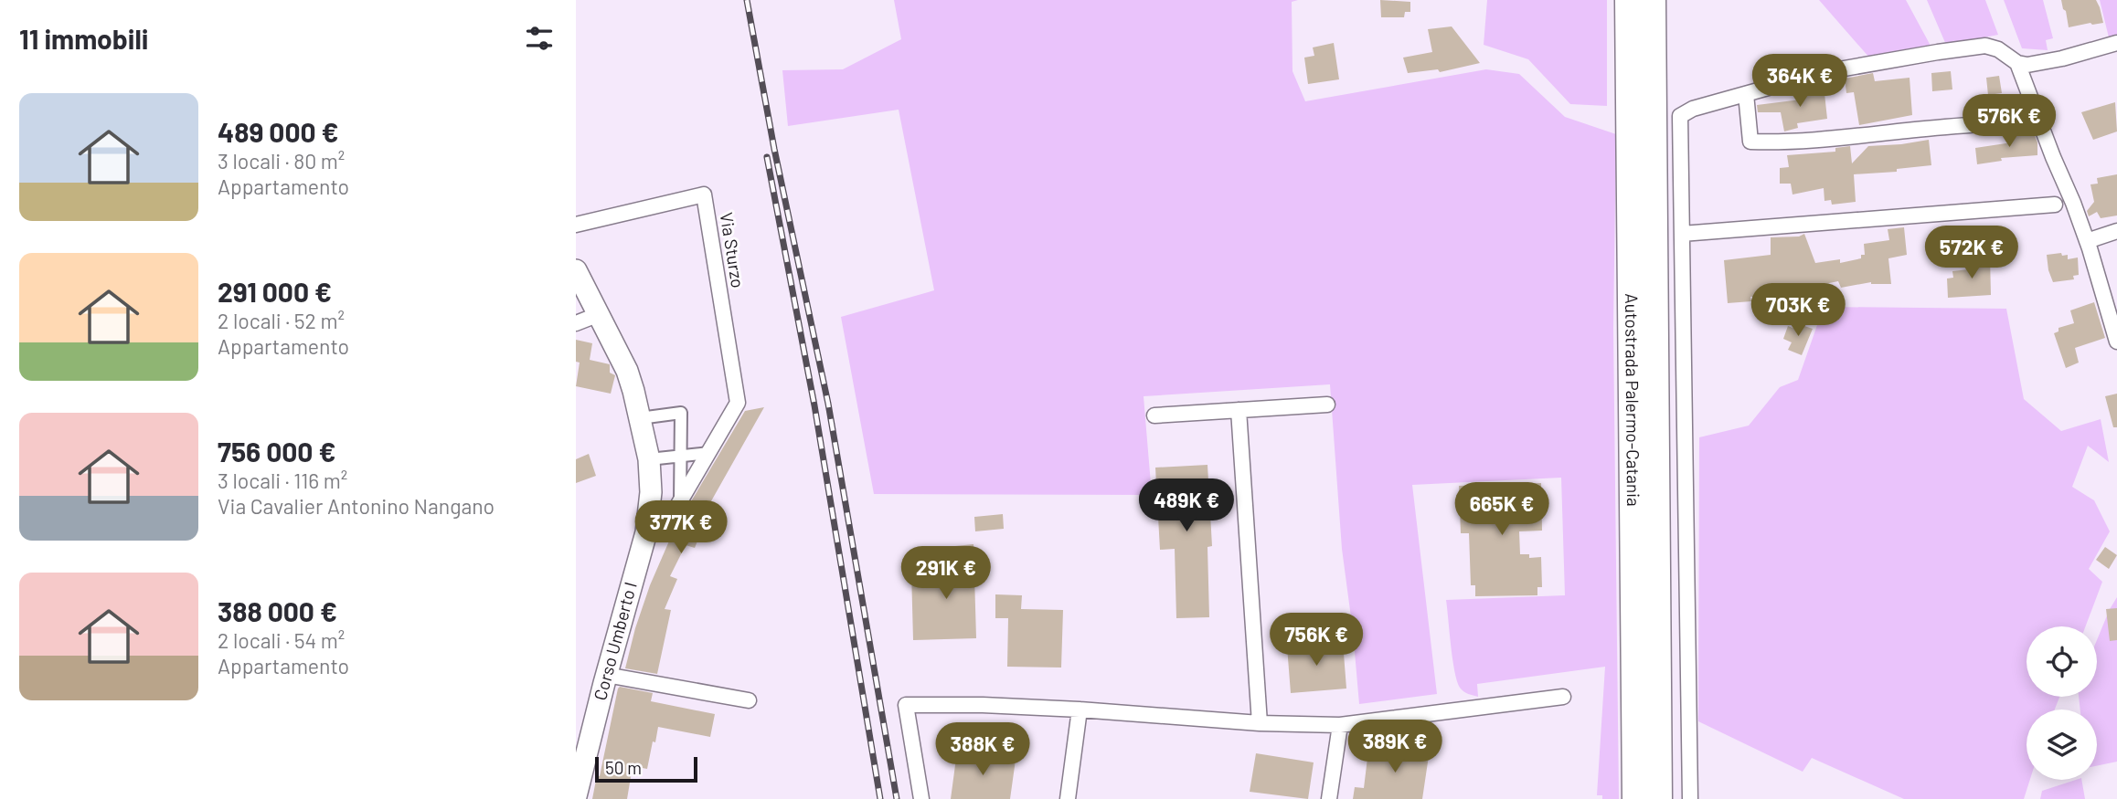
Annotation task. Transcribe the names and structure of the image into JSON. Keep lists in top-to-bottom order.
{
  "streets": {
    "highway": ["Autostrada Palermo-Catania"],
    "main road": ["Corso Umberto I"],
    "street": ["Via Sturzo"]
  },
  "scale_bar": "50 m",
  "page": {
    "heading": "11 immobili",
    "price": [
      "364K €",
      "576K €",
      "572K €",
      "703K €",
      "489K €",
      "665K €",
      "377K €",
      "291K €",
      "756K €",
      "389K €",
      "388K €"
    ],
    "list": [
      {
        "name": "489 000 €",
        "note": "3 locali · 80 m² · Appartamento"
      },
      {
        "name": "291 000 €",
        "note": "2 locali · 52 m² · Appartamento"
      },
      {
        "name": "756 000 €",
        "note": "3 locali · 116 m² · Via Cavalier Antonino Nangano"
      },
      {
        "name": "388 000 €",
        "note": "2 locali · 54 m² · Appartamento"
      }
    ],
    "scale": "50 m"
  }
}
